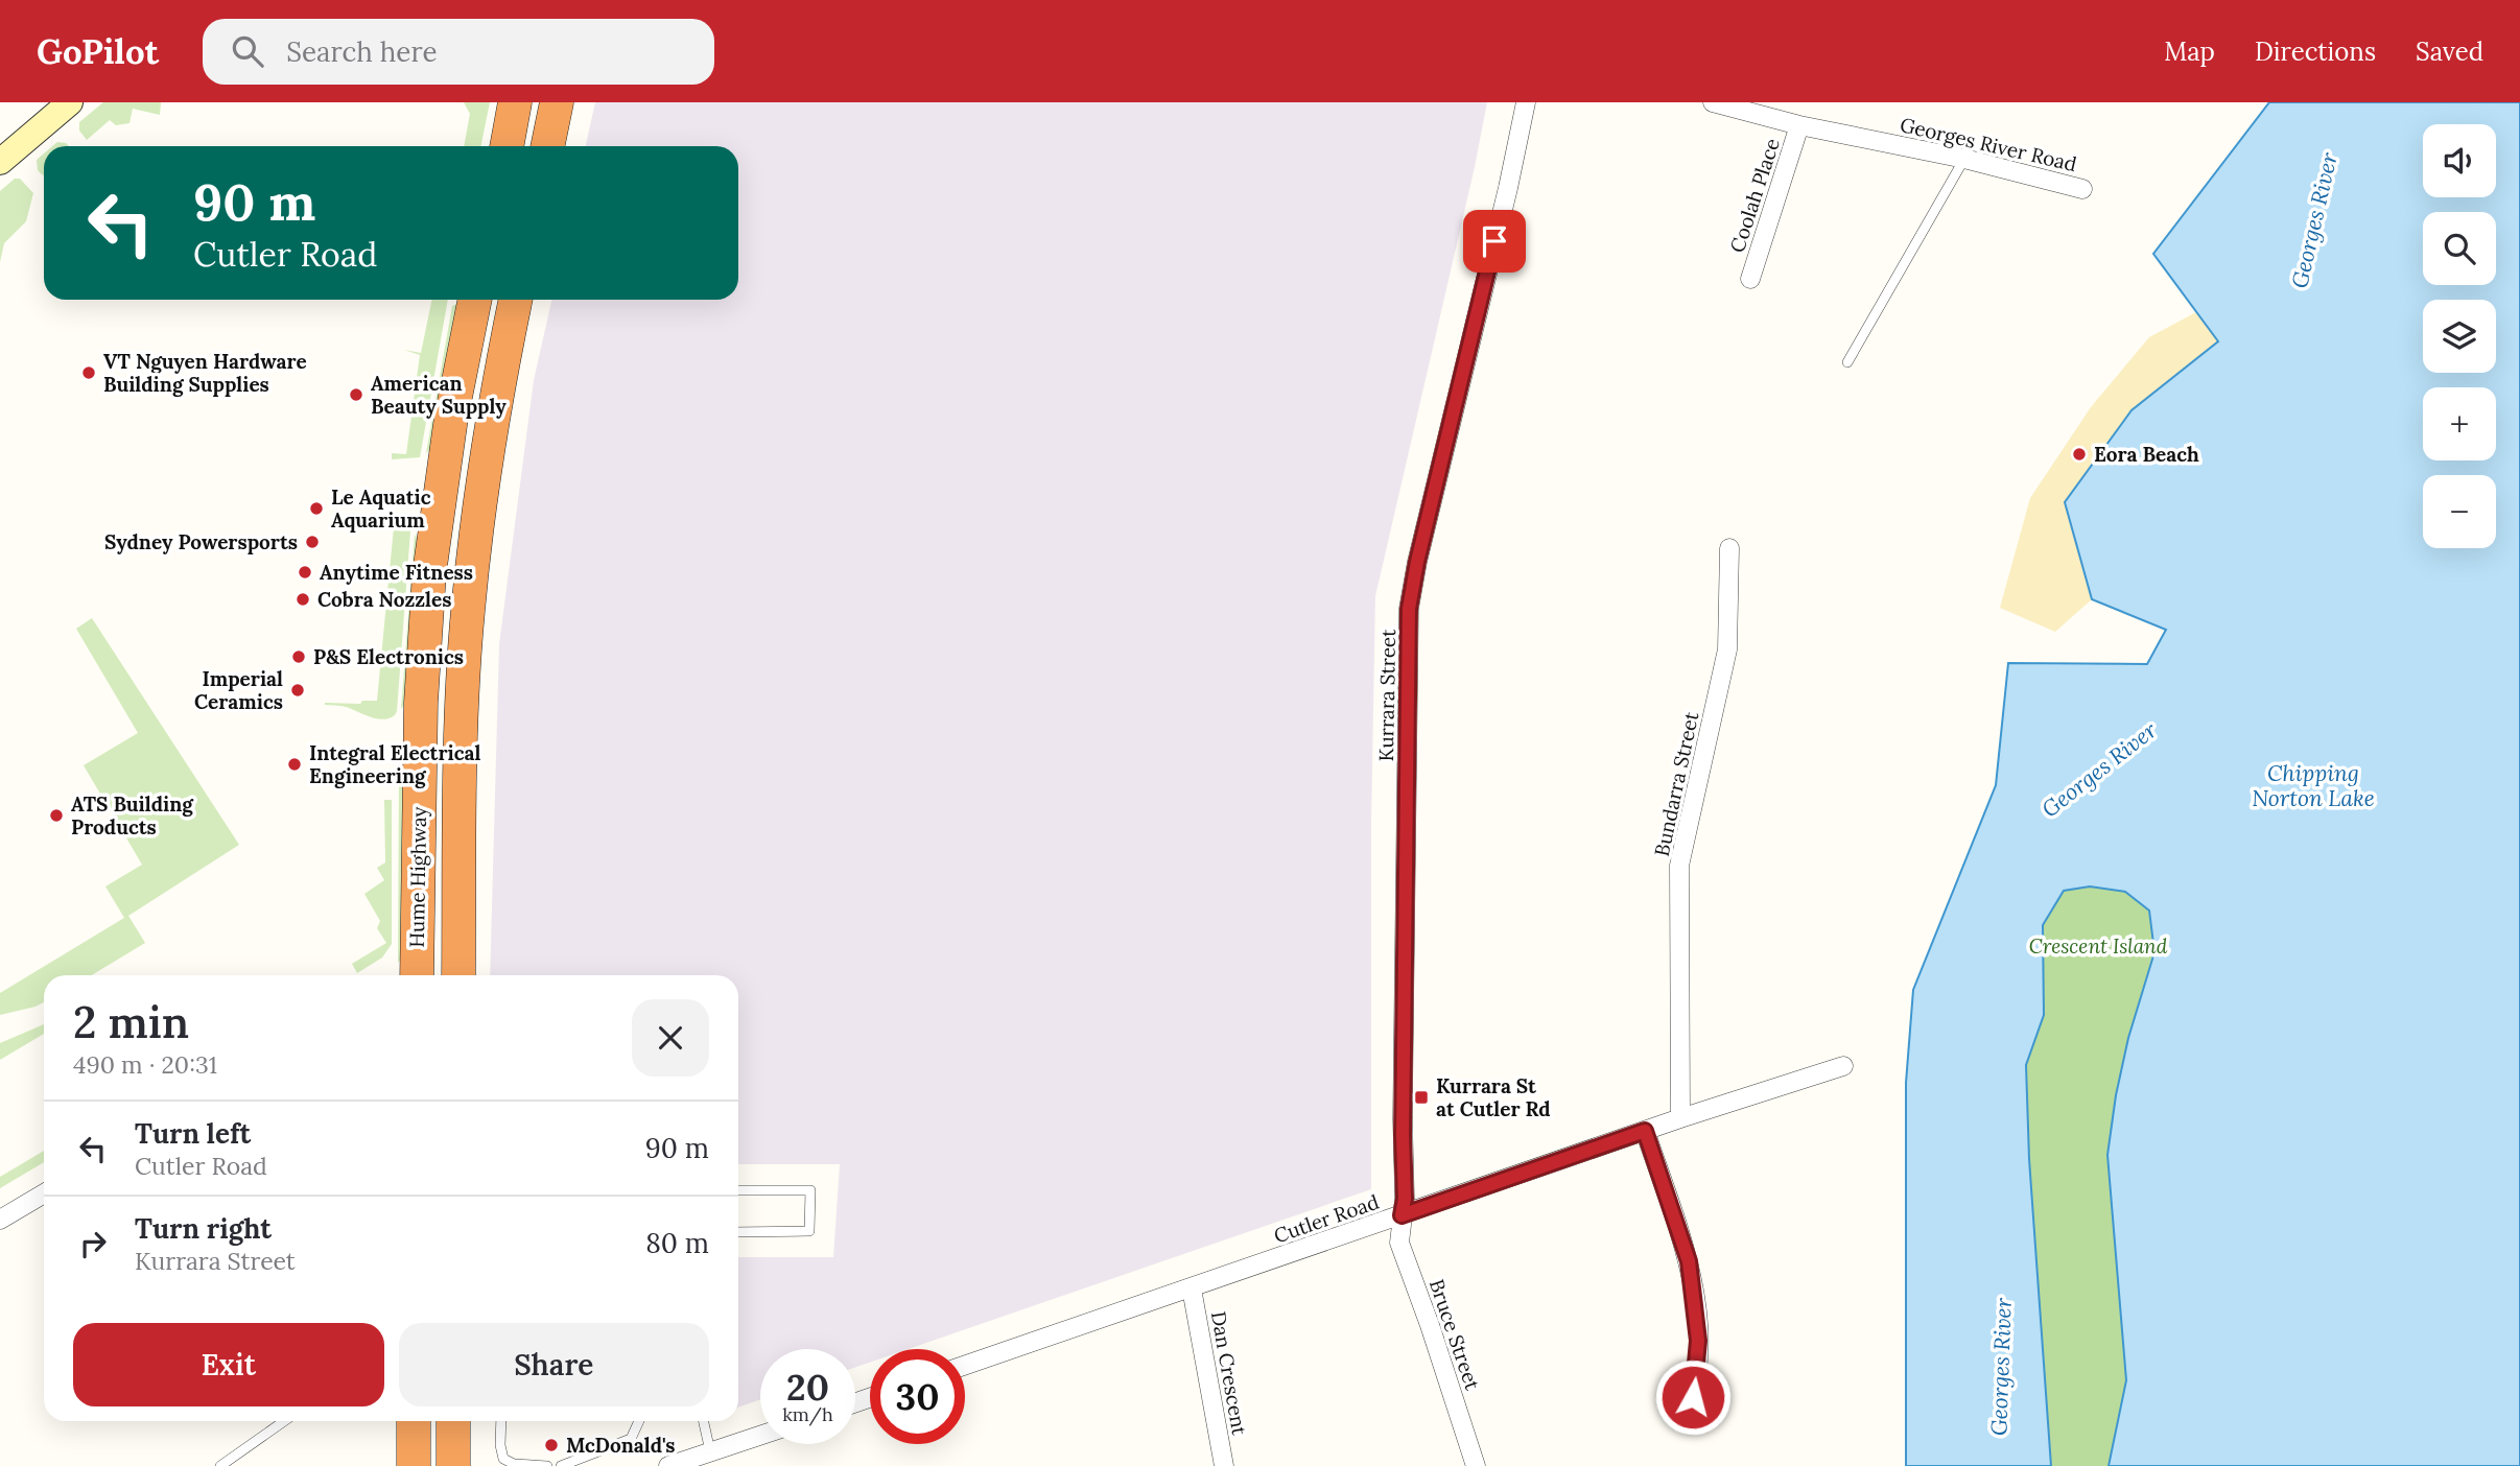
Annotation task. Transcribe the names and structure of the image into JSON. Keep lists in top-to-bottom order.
{
  "streets": {
    "highway": ["Hume Highway"],
    "street": [
      "Georges River Road",
      "Coolah Place",
      "Kurrara Street",
      "Bundarra Street",
      "Cutler Road",
      "Bruce Street",
      "Dan Crescent"
    ]
  },
  "crossings": [
    ["Georges River Road", "Coolah Place"],
    ["Kurrara Street", "Cutler Road"],
    ["Kurrara Street", "Bruce Street"],
    ["Bundarra Street", "Cutler Road"],
    ["Cutler Road", "Bruce Street"],
    ["Cutler Road", "Dan Crescent"]
  ],
  "water": ["Georges River", "Chipping Norton Lake"],
  "parks": ["Crescent Island"],
  "places": {
    "other": [
      "VT Nguyen Hardware Building Supplies",
      "American Beauty Supply",
      "Eora Beach",
      "Le Aquatic Aquarium",
      "Sydney Powersports",
      "Anytime Fitness",
      "Cobra Nozzles",
      "P&S Electronics",
      "Imperial Ceramics",
      "Integral Electrical Engineering",
      "ATS Building Products",
      "McDonald's"
    ],
    "transit": ["Kurrara St at Cutler Rd"]
  },
  "page": {
    "header": "GoPilot",
    "search": "Search here",
    "nav": ["Map", "Directions", "Saved"],
    "map_buttons": ["+", "−"],
    "turn": ["90 m", "Cutler Road"],
    "heading": ["2 min", "490 m · 20:31"],
    "list": [
      {
        "name": "Turn left",
        "note": "Cutler Road",
        "value": "90 m"
      },
      {
        "name": "Turn right",
        "note": "Kurrara Street",
        "value": "80 m"
      }
    ],
    "buttons": ["Exit", "Share"],
    "speed": "20 km/h",
    "limit": "30"
  }
}
